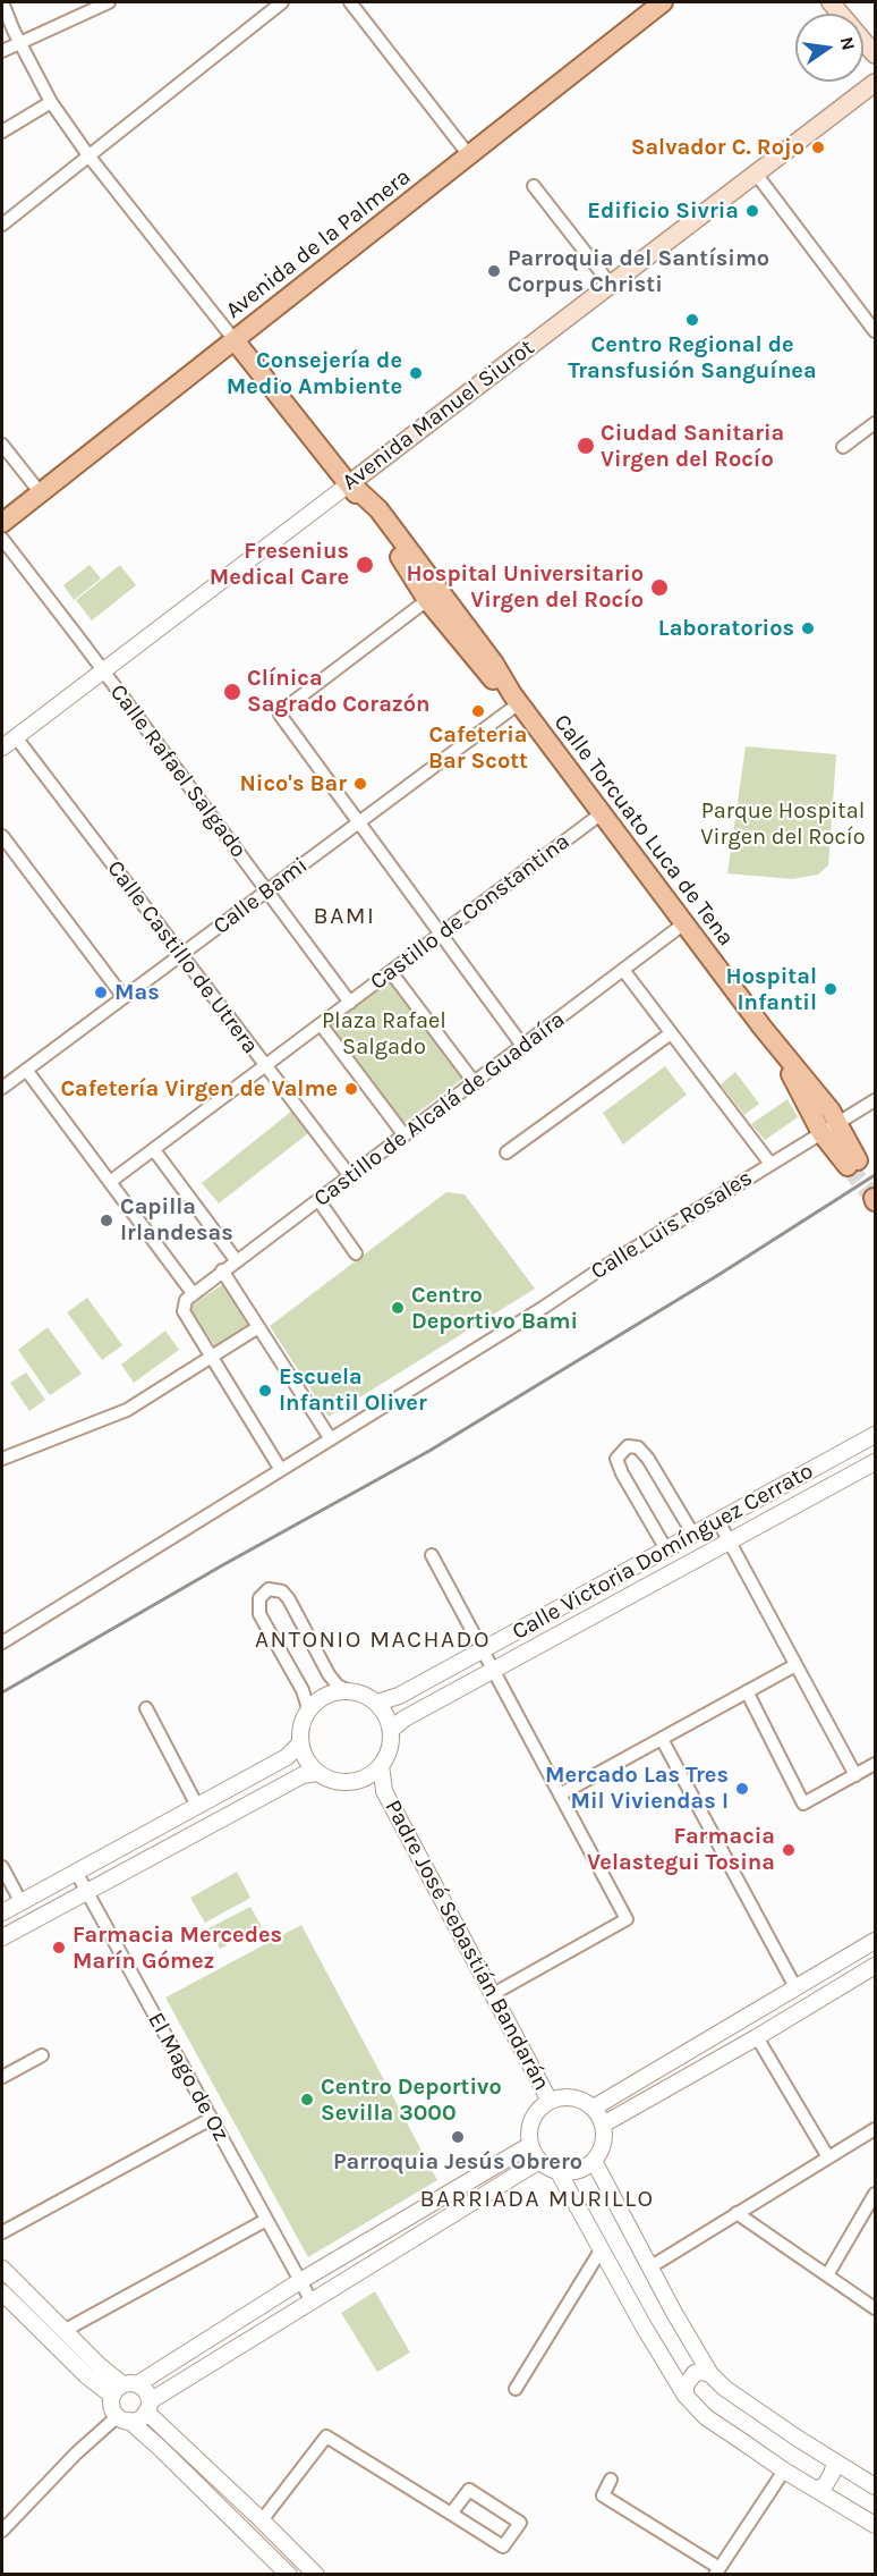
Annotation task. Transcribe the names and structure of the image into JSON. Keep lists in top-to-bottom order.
{
  "streets": {
    "main road": ["Avenida de la Palmera", "Avenida Manuel Siurot", "Calle Torcuato Luca de Tena"],
    "street": [
      "Calle Rafael Salgado",
      "Calle Bami",
      "Castillo de Constantina",
      "Calle Castillo de Utrera",
      "Castillo de Alcalá de Guadaíra",
      "Calle Luis Rosales",
      "Calle Victoria Domínguez Cerrato",
      "Padre José Sebastián Bandarán",
      "El Mago de Oz"
    ]
  },
  "crossings": [
    ["Avenida de la Palmera", "Calle Torcuato Luca de Tena"],
    ["Avenida Manuel Siurot", "Calle Rafael Salgado"],
    ["Avenida Manuel Siurot", "Calle Torcuato Luca de Tena"],
    ["Avenida Manuel Siurot", "Calle Castillo de Utrera"],
    ["Calle Rafael Salgado", "Calle Bami"],
    ["Calle Rafael Salgado", "Castillo de Constantina"],
    ["Calle Torcuato Luca de Tena", "Calle Bami"],
    ["Calle Torcuato Luca de Tena", "Castillo de Constantina"],
    ["Calle Torcuato Luca de Tena", "Castillo de Alcalá de Guadaíra"],
    ["Calle Torcuato Luca de Tena", "Calle Luis Rosales"],
    ["Calle Bami", "Calle Castillo de Utrera"],
    ["Castillo de Constantina", "Calle Castillo de Utrera"],
    ["Calle Castillo de Utrera", "Castillo de Alcalá de Guadaíra"],
    ["Calle Victoria Domínguez Cerrato", "Padre José Sebastián Bandarán"]
  ],
  "districts": ["BAMI", "ANTONIO MACHADO", "BARRIADA MURILLO"],
  "parks": ["Parque Hospital Virgen del Rocío", "Plaza Rafael Salgado"],
  "places": [
    "Salvador C. Rojo",
    "Edificio Sivria",
    "Parroquia del Santísimo Corpus Christi",
    "Centro Regional de Transfusión Sanguínea",
    "Consejería de Medio Ambiente",
    "Ciudad Sanitaria Virgen del Rocío",
    "Fresenius Medical Care",
    "Hospital Universitario Virgen del Rocío",
    "Laboratorios",
    "Clínica Sagrado Corazón",
    "Cafeteria Bar Scott",
    "Nico's Bar",
    "Hospital Infantil",
    "Mas",
    "Cafetería Virgen de Valme",
    "Capilla Irlandesas",
    "Centro Deportivo Bami",
    "Escuela Infantil Oliver",
    "Mercado Las Tres Mil Viviendas I",
    "Farmacia Velastegui Tosina",
    "Farmacia Mercedes Marín Gómez",
    "Centro Deportivo Sevilla 3000",
    "Parroquia Jesús Obrero"
  ],
  "north": "right"
}
